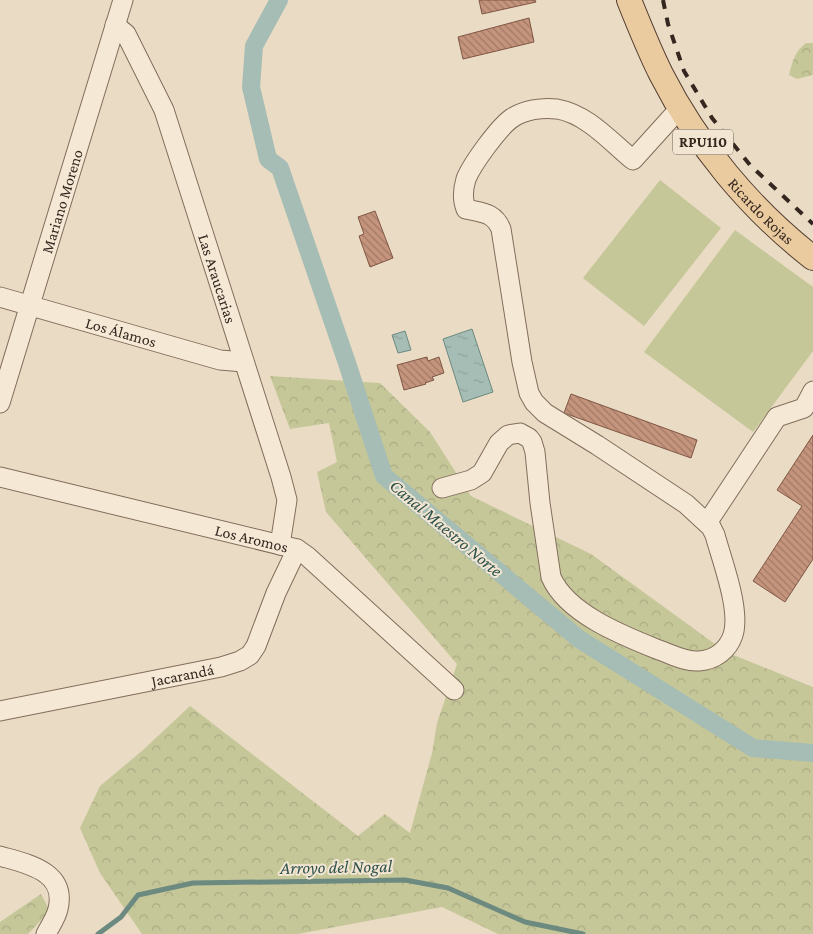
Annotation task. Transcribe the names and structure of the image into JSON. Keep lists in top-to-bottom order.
{
  "streets": {
    "main road": ["RPU110", "Ricardo Rojas"],
    "street": [
      "Mariano Moreno",
      "Las Araucarias",
      "Los Álamos",
      "Los Aromos",
      "Jacarandá"
    ]
  },
  "crossings": [
    ["Mariano Moreno", "Las Araucarias"],
    ["Mariano Moreno", "Los Álamos"],
    ["Las Araucarias", "Los Álamos"],
    ["Las Araucarias", "Los Aromos"],
    ["Las Araucarias", "Jacarandá"],
    ["Los Aromos", "Jacarandá"]
  ],
  "water": ["Canal Maestro Norte", "Arroyo del Nogal"]
}
